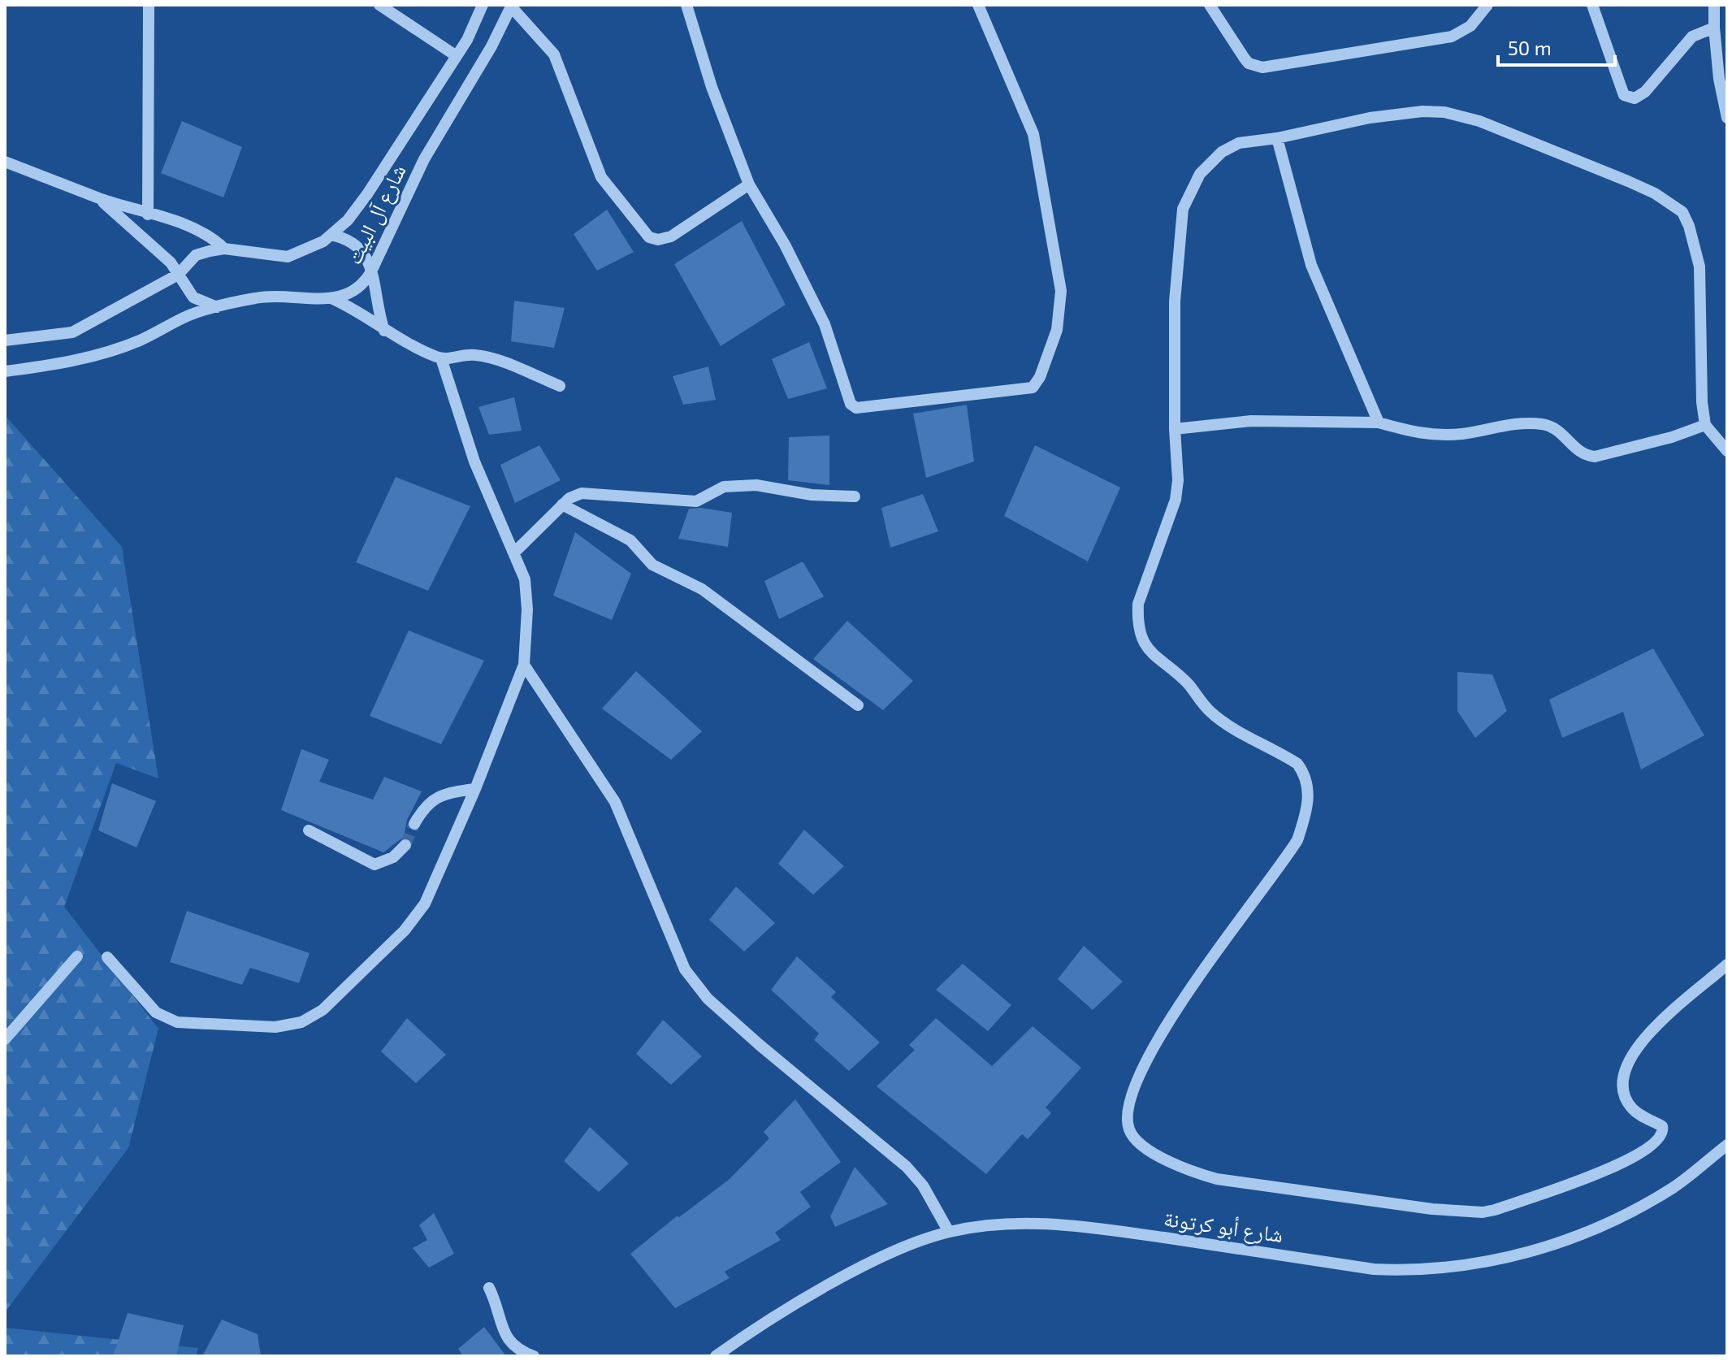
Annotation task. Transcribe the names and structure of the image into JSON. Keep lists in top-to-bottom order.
{
  "streets": {
    "street": ["شارع آل البيت", "شارع أبو كرتونة"]
  },
  "scale_bar": "50 m"
}
